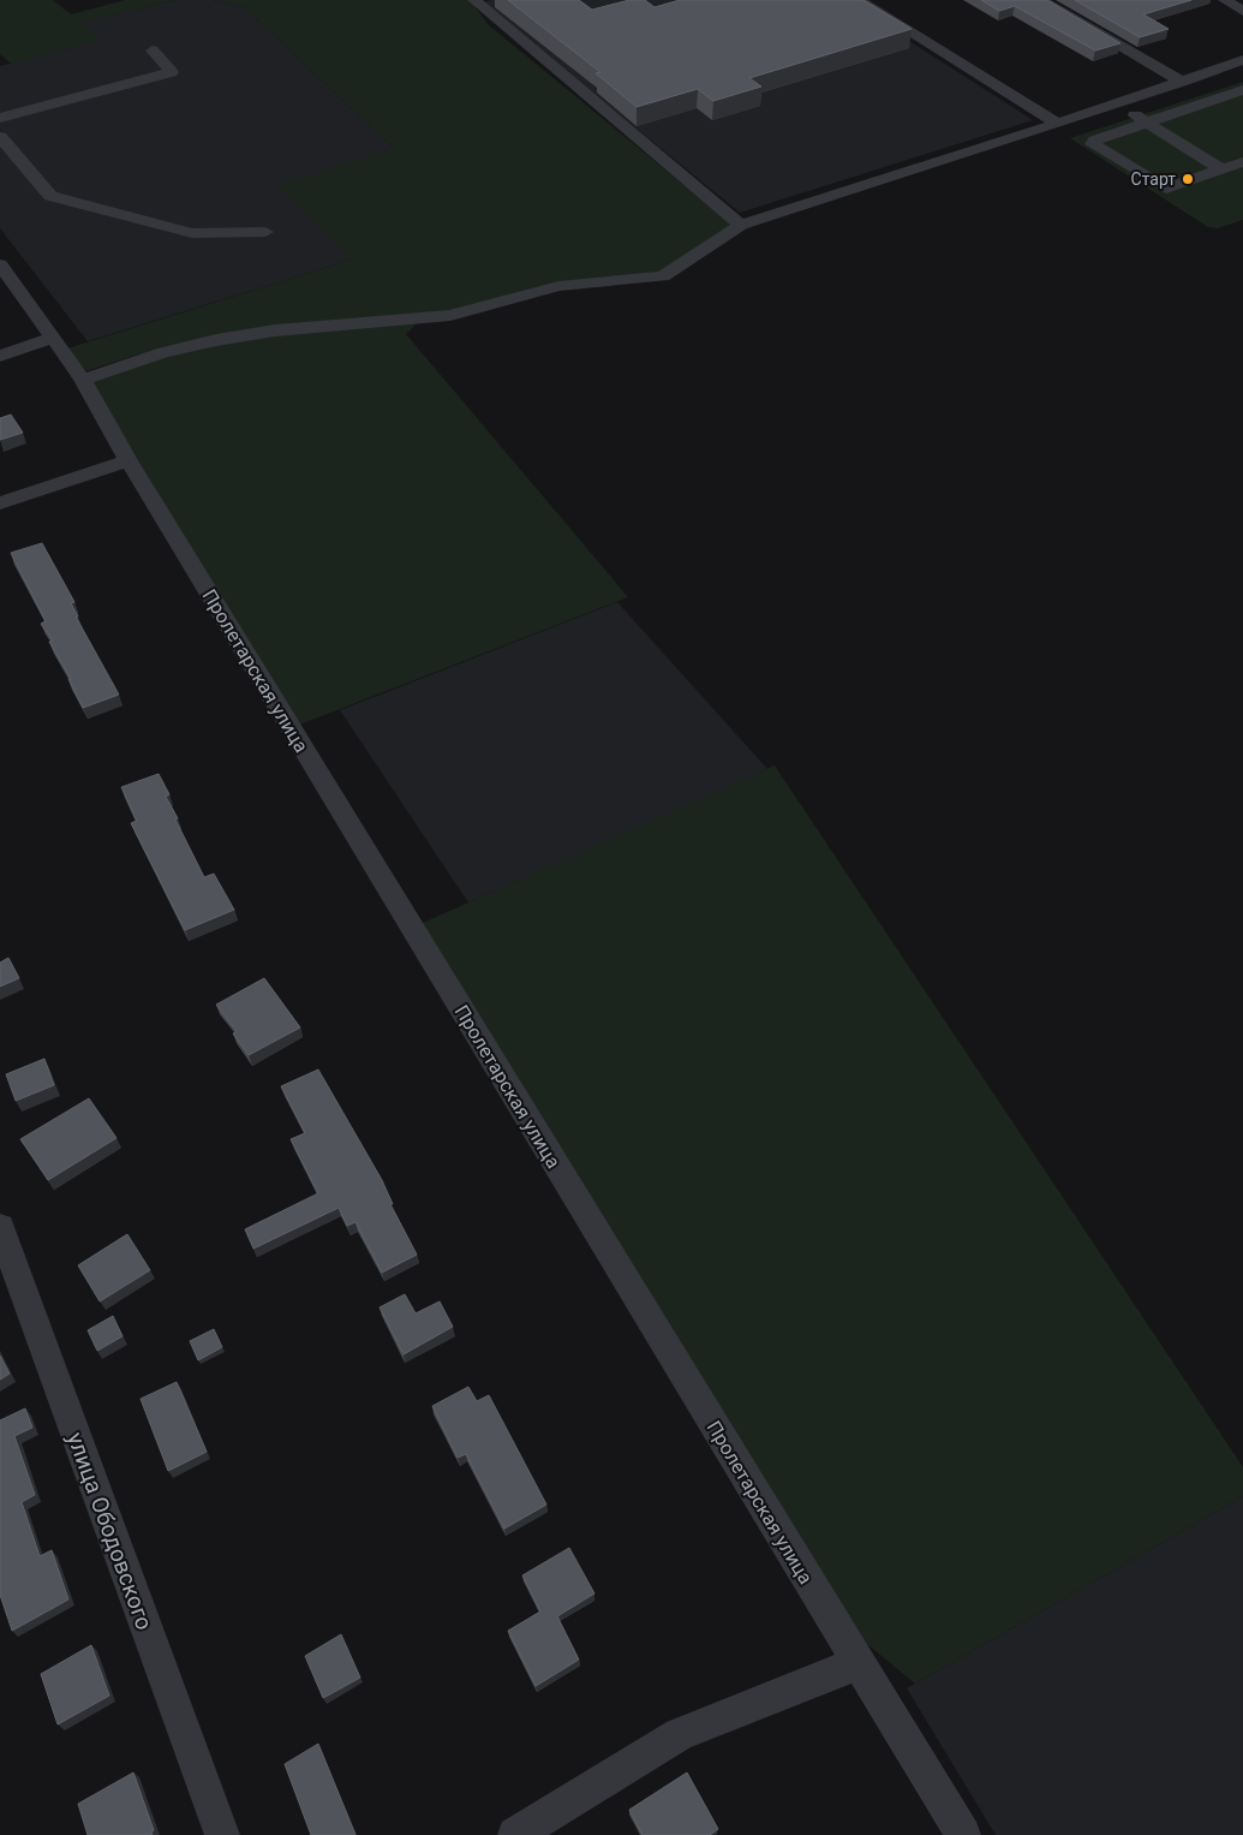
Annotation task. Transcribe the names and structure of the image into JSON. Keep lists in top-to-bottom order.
{
  "streets": {
    "street": ["Пролетарская улица", "улица Ободовского"]
  },
  "places": ["Старт"]
}
